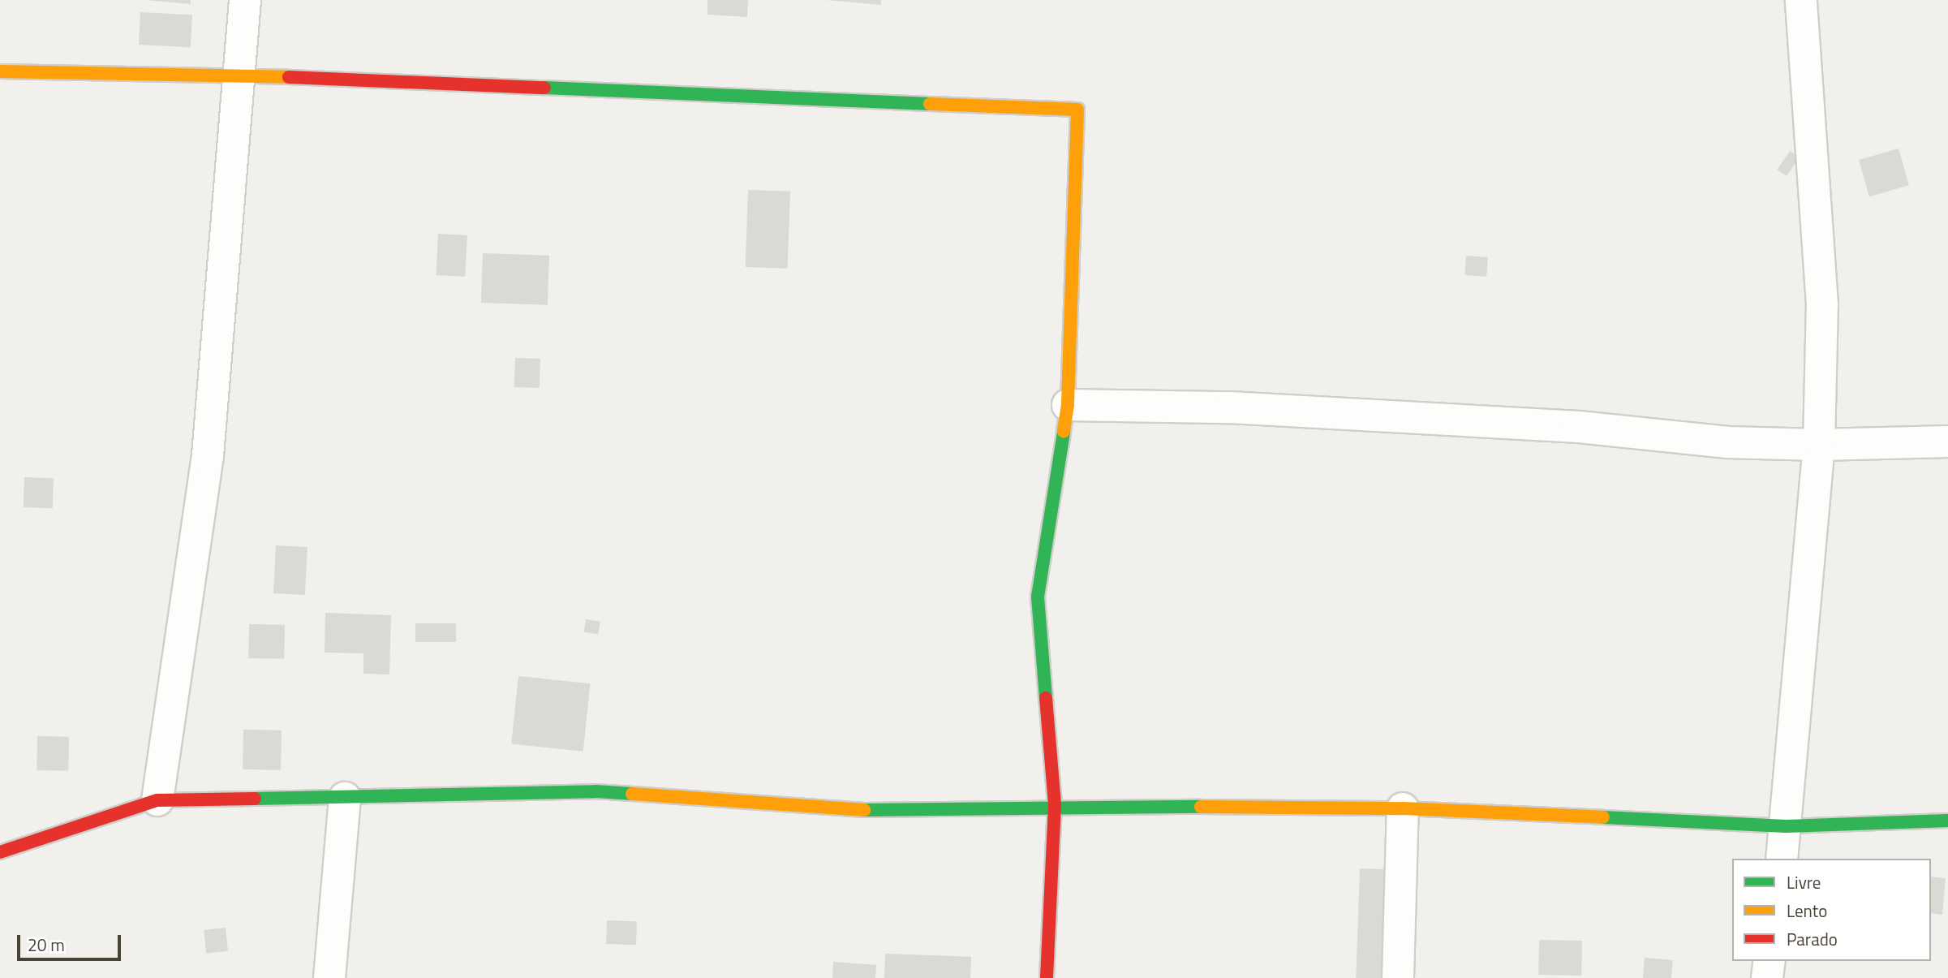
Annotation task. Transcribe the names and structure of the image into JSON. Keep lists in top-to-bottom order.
{
  "legend": ["Livre", "Lento", "Parado"],
  "scale_bar": "20 m"
}
